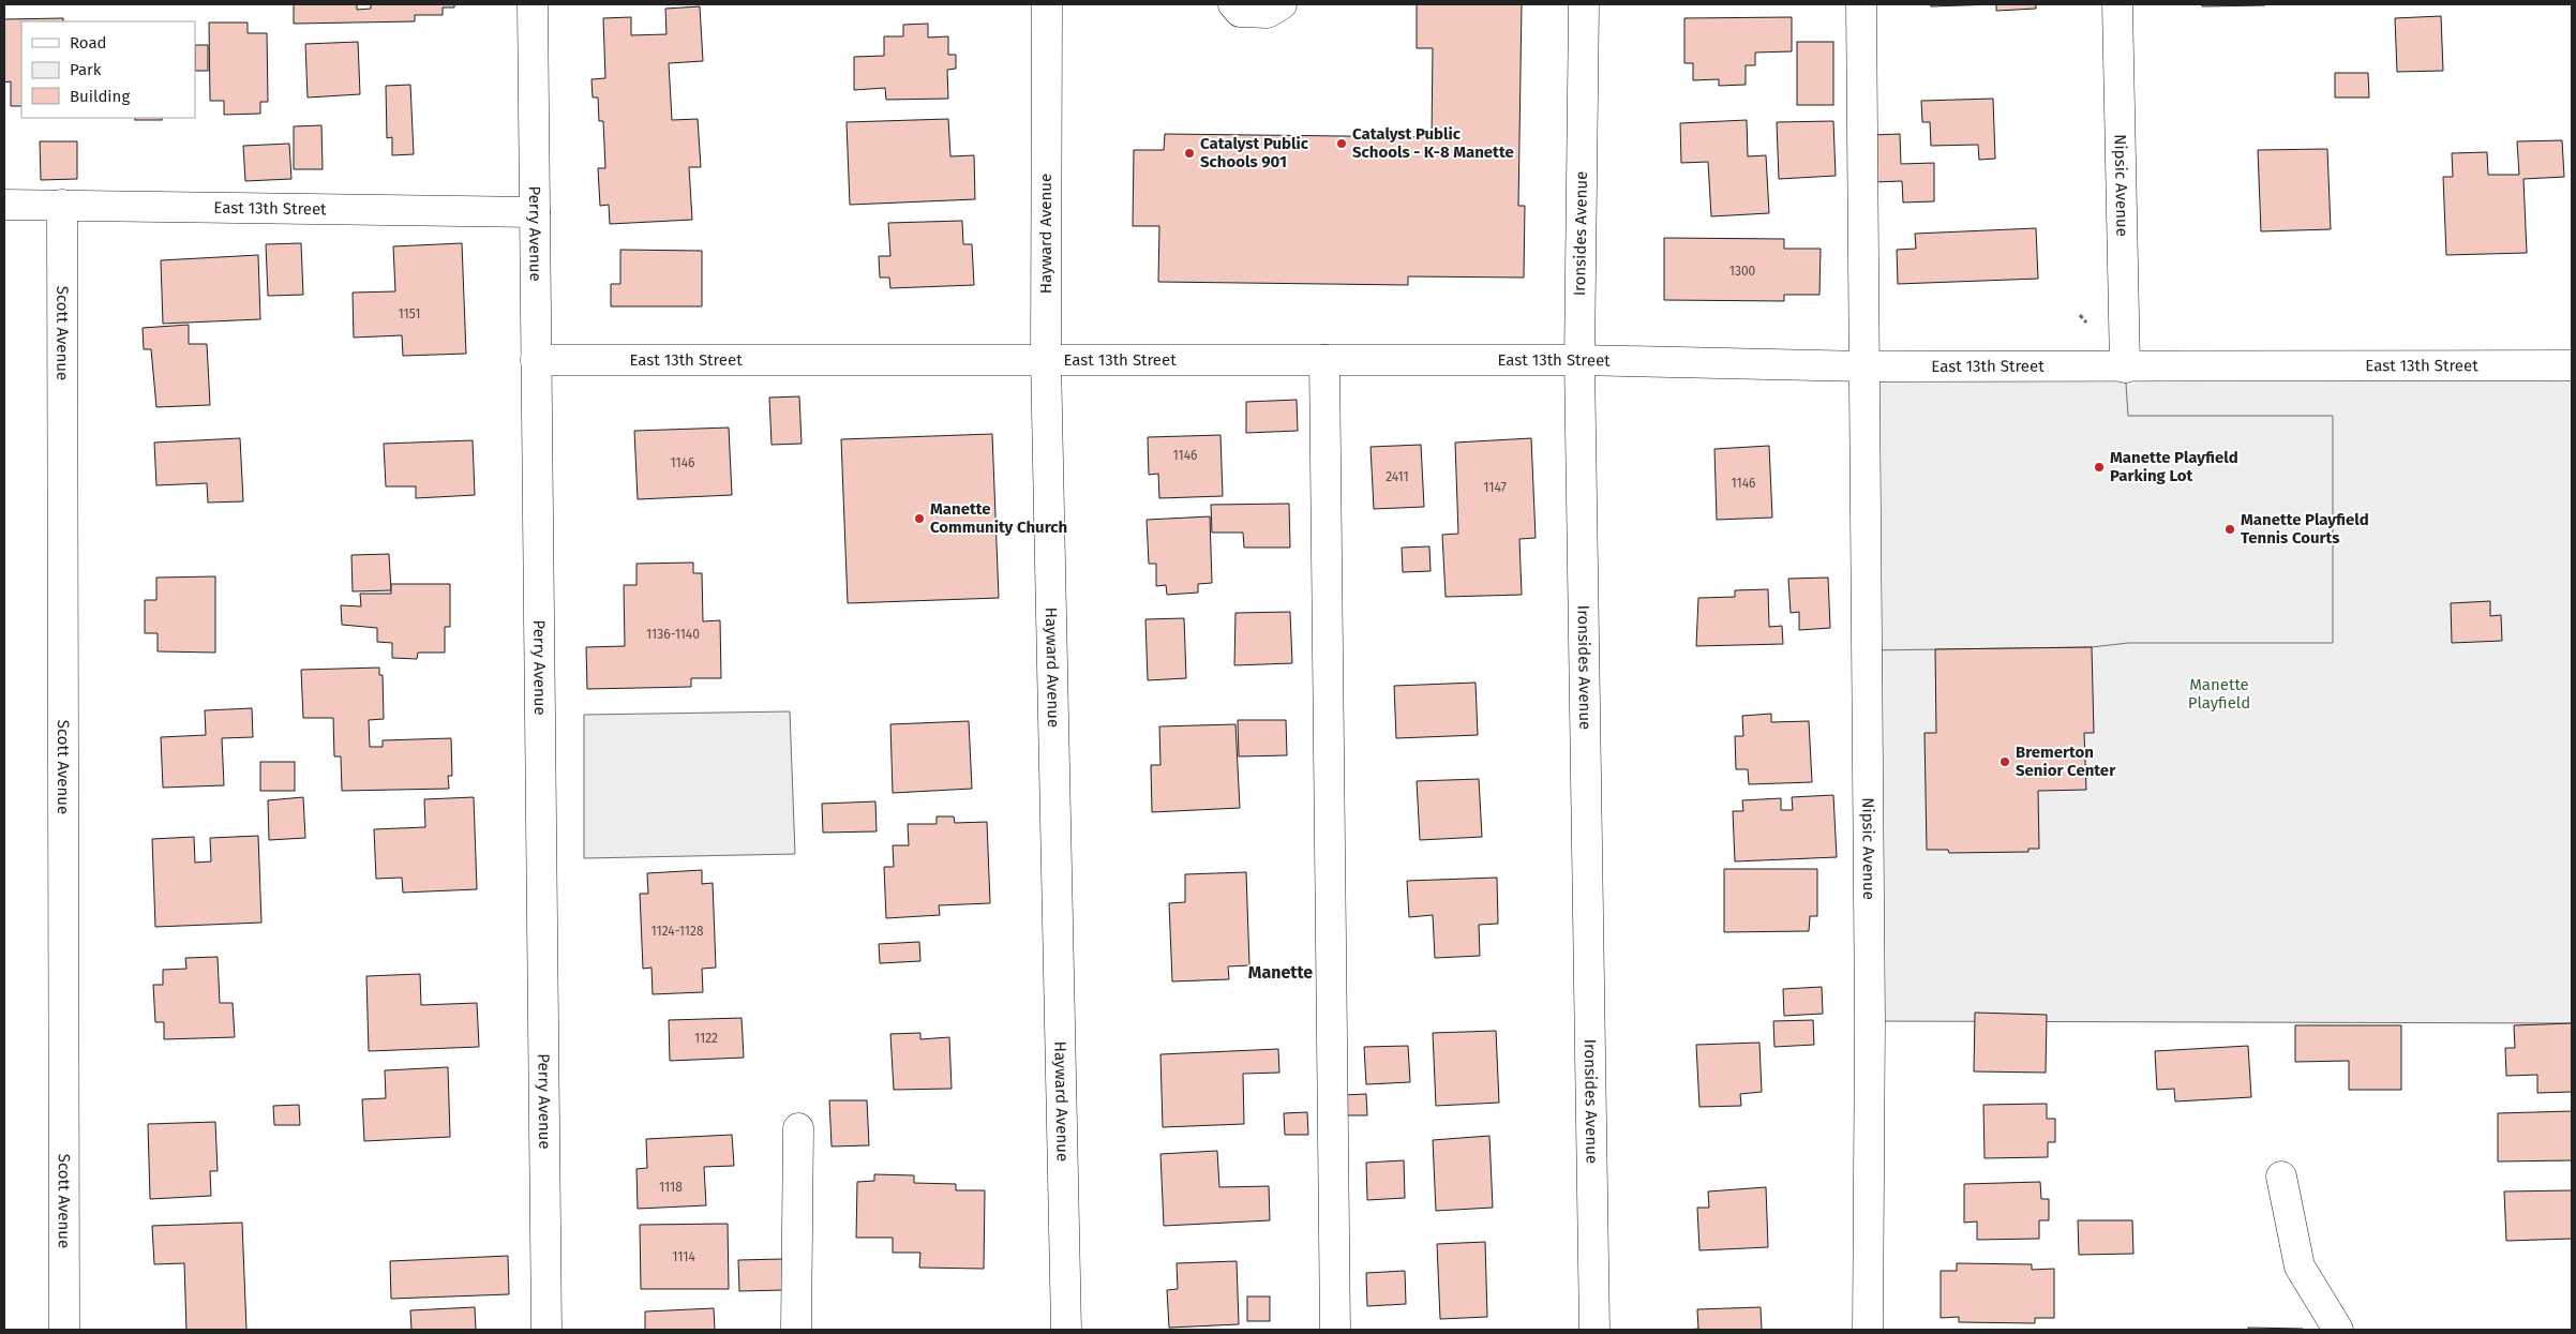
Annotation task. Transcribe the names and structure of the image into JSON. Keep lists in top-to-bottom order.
{
  "streets": {
    "street": [
      "Nipsic Avenue",
      "East 13th Street",
      "Perry Avenue",
      "Hayward Avenue",
      "Ironsides Avenue",
      "Scott Avenue"
    ]
  },
  "crossings": [
    ["Nipsic Avenue", "East 13th Street"],
    ["East 13th Street", "Perry Avenue"],
    ["East 13th Street", "Hayward Avenue"],
    ["East 13th Street", "Ironsides Avenue"],
    ["East 13th Street", "Scott Avenue"]
  ],
  "districts": ["Manette"],
  "parks": ["Manette Playfield"],
  "places": [
    "Catalyst Public Schools - K-8 Manette",
    "Catalyst Public Schools 901",
    "Manette Playfield Parking Lot",
    "Manette Community Church",
    "Manette Playfield Tennis Courts",
    "Bremerton Senior Center"
  ],
  "house_numbers": [
    "1300",
    "1151",
    "1146",
    "1146",
    "2411",
    "1146",
    "1147",
    "1136-1140",
    "1124-1128",
    "1122",
    "1118",
    "1114"
  ],
  "legend": ["Road", "Park", "Building"]
}
